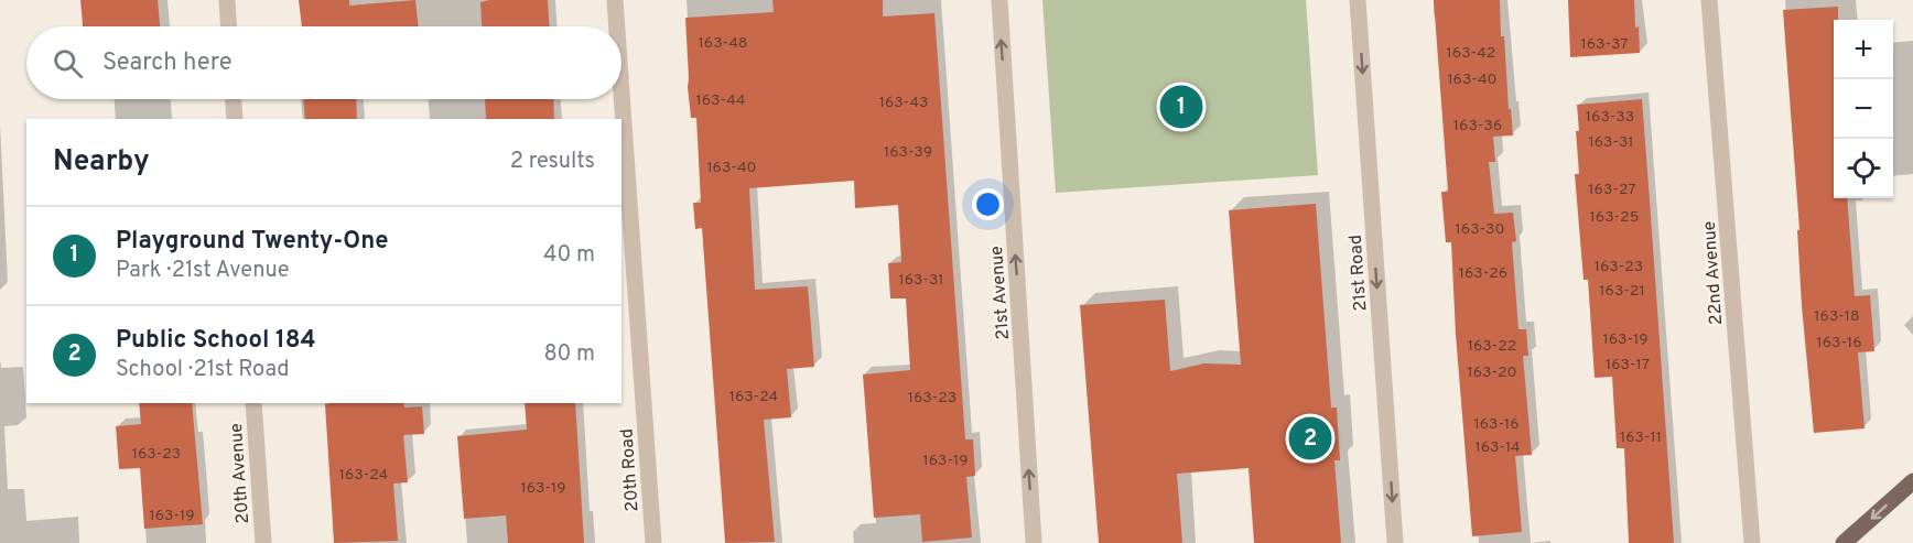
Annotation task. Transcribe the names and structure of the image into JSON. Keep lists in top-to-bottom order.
{
  "streets": {
    "street": [
      "21st Road",
      "22nd Avenue",
      "21st Avenue",
      "20th Road",
      "20th Avenue"
    ]
  },
  "one_way": ["21st Road", "21st Avenue"],
  "house_numbers": [
    "163-48",
    "163-37",
    "163-42",
    "163-40",
    "163-44",
    "163-43",
    "163-33",
    "163-36",
    "163-31",
    "163-39",
    "163-40",
    "163-27",
    "163-25",
    "163-30",
    "163-23",
    "163-26",
    "163-31",
    "163-21",
    "163-18",
    "163-19",
    "163-16",
    "163-22",
    "163-17",
    "163-20",
    "163-24",
    "163-23",
    "163-16",
    "163-11",
    "163-14",
    "163-23",
    "163-19",
    "163-24",
    "163-19",
    "163-19"
  ],
  "page": {
    "map_buttons": ["+", "−"],
    "search": "Search here",
    "pins": ["1", "2"],
    "heading": ["Nearby", "2 results"],
    "list": [
      {
        "mark": "1",
        "name": "Playground Twenty-One",
        "note": "Park · 21st Avenue",
        "value": "40 m"
      },
      {
        "mark": "2",
        "name": "Public School 184",
        "note": "School · 21st Road",
        "value": "80 m"
      }
    ]
  }
}
